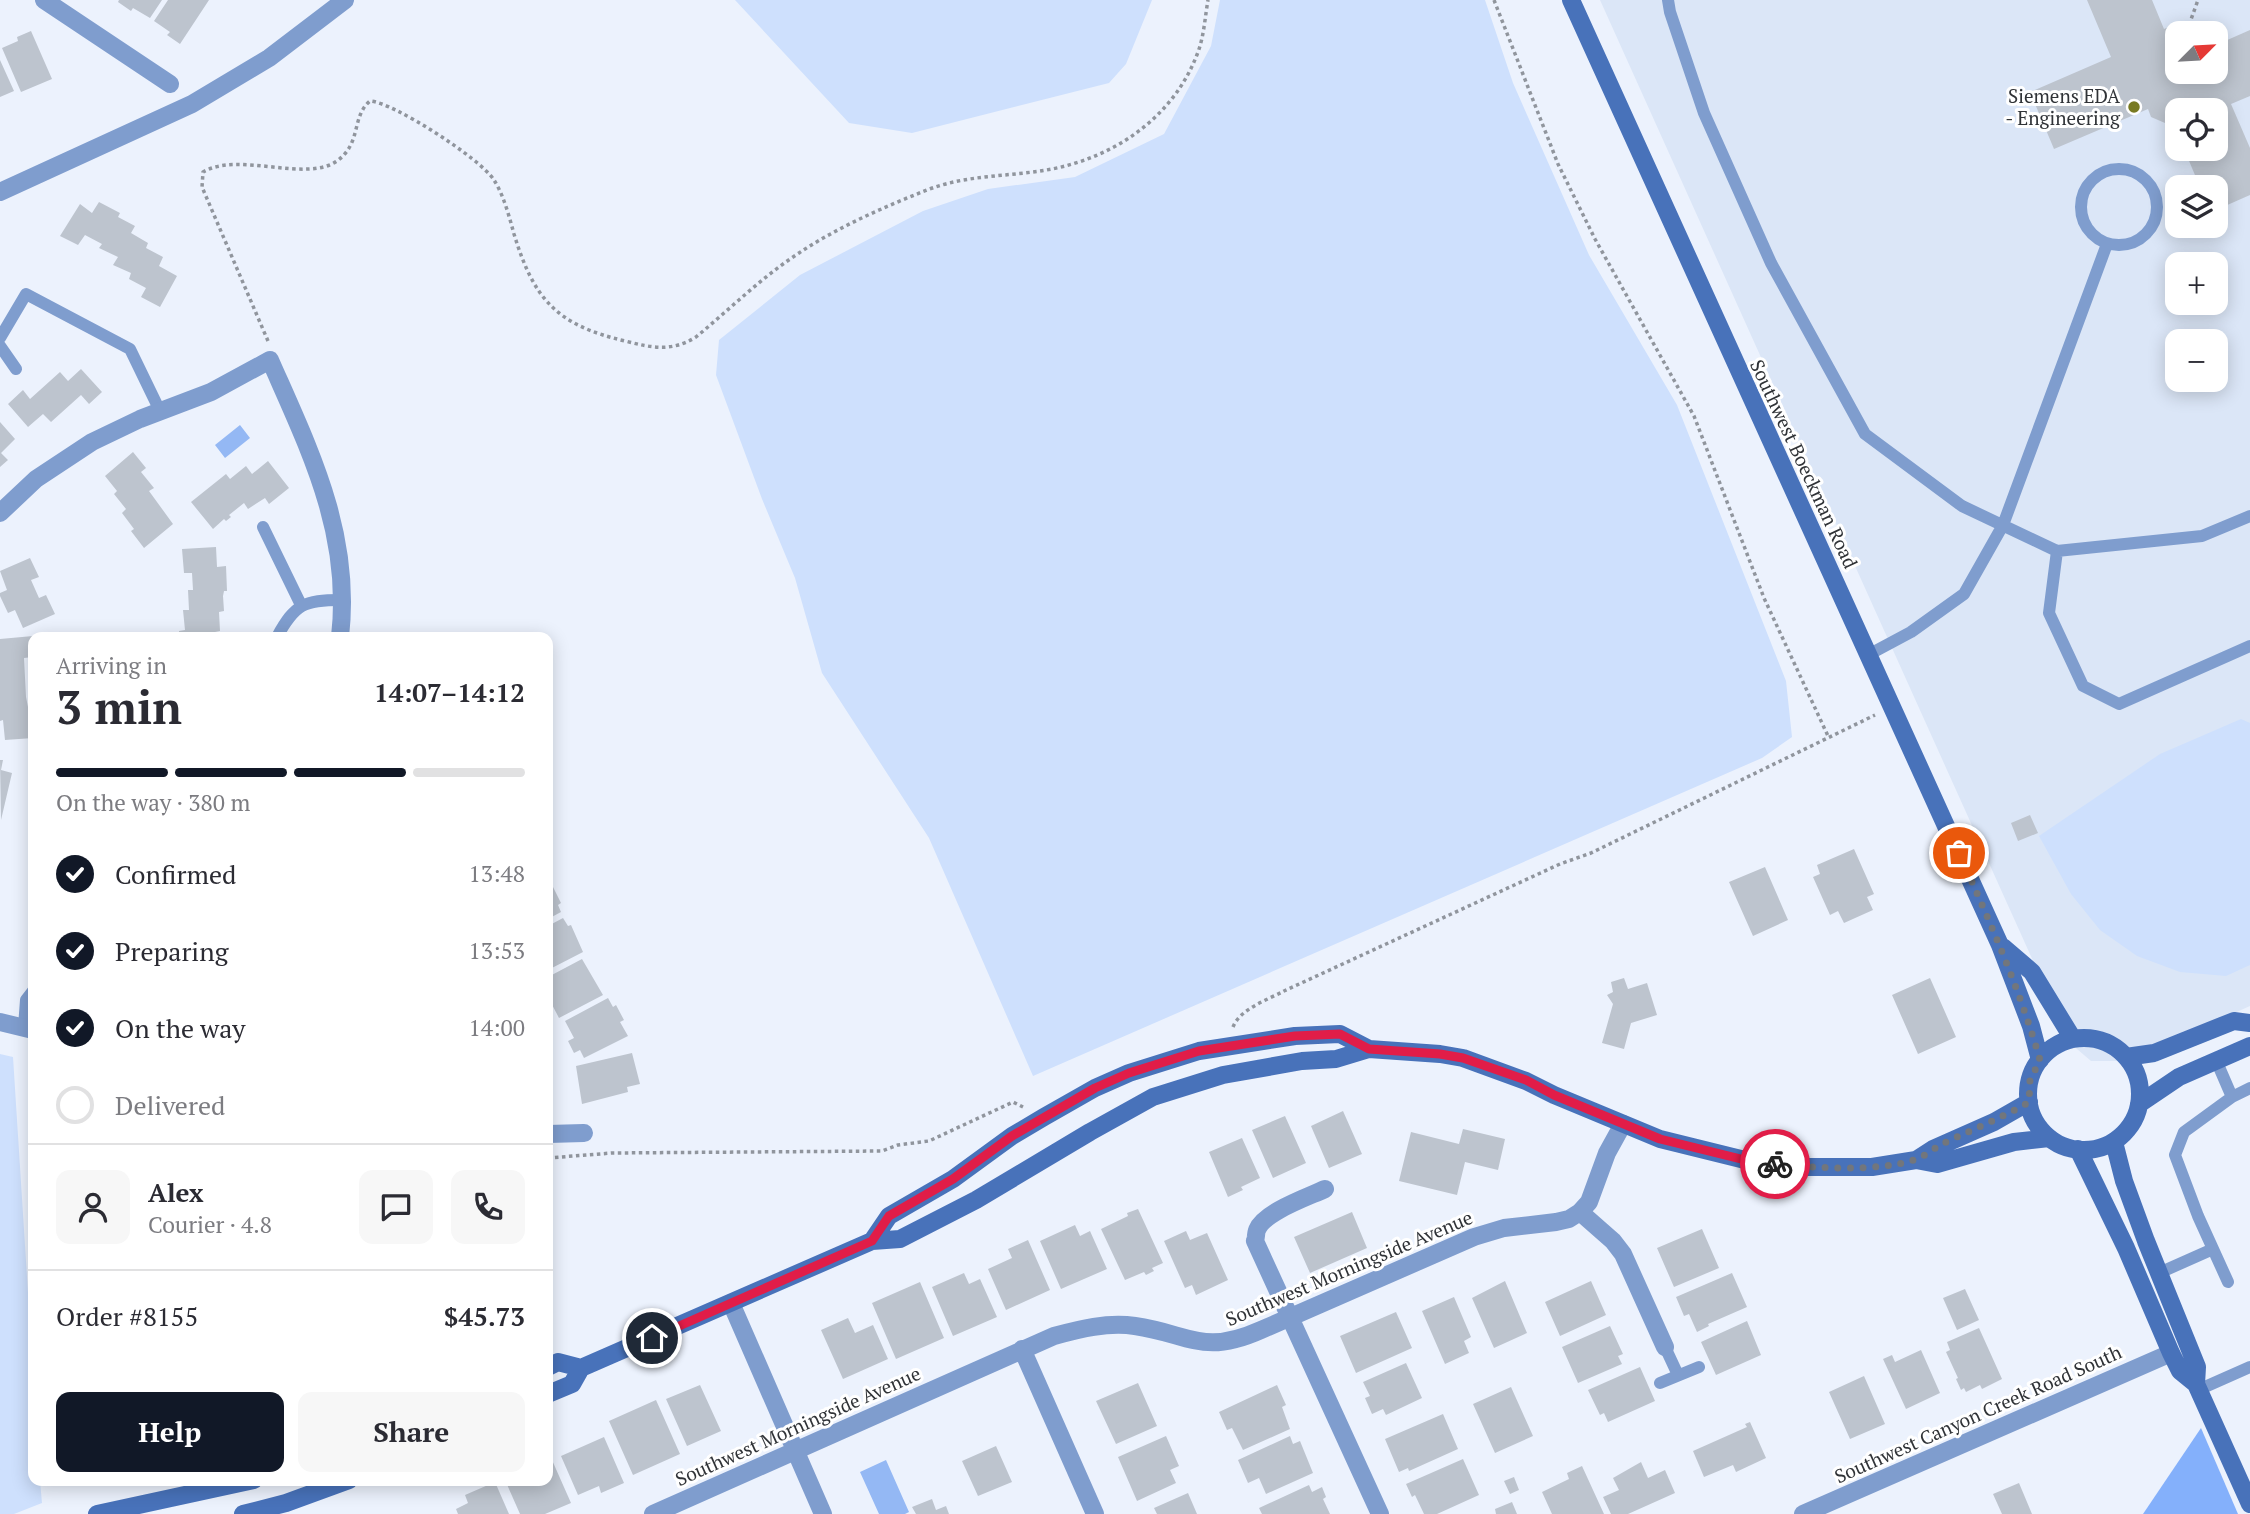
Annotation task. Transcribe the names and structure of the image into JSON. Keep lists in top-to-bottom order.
{
  "streets": {
    "main road": ["Southwest Boeckman Road"],
    "street": ["Southwest Morningside Avenue", "Southwest Canyon Creek Road South"]
  },
  "places": ["Siemens EDA - Engineering"],
  "north": "top right",
  "page": {
    "map_buttons": ["+", "−"],
    "heading": ["3 min", "Arriving in", "14:07–14:12"],
    "panel": [
      "Alex",
      "Courier · 4.8",
      "Order #8155",
      "$45.73"
    ],
    "bar": "On the way · 380 m",
    "list": [
      ["Confirmed", "13:48"],
      ["Preparing", "13:53"],
      ["On the way", "14:00"],
      "Delivered"
    ],
    "buttons": ["Help", "Share"]
  }
}
